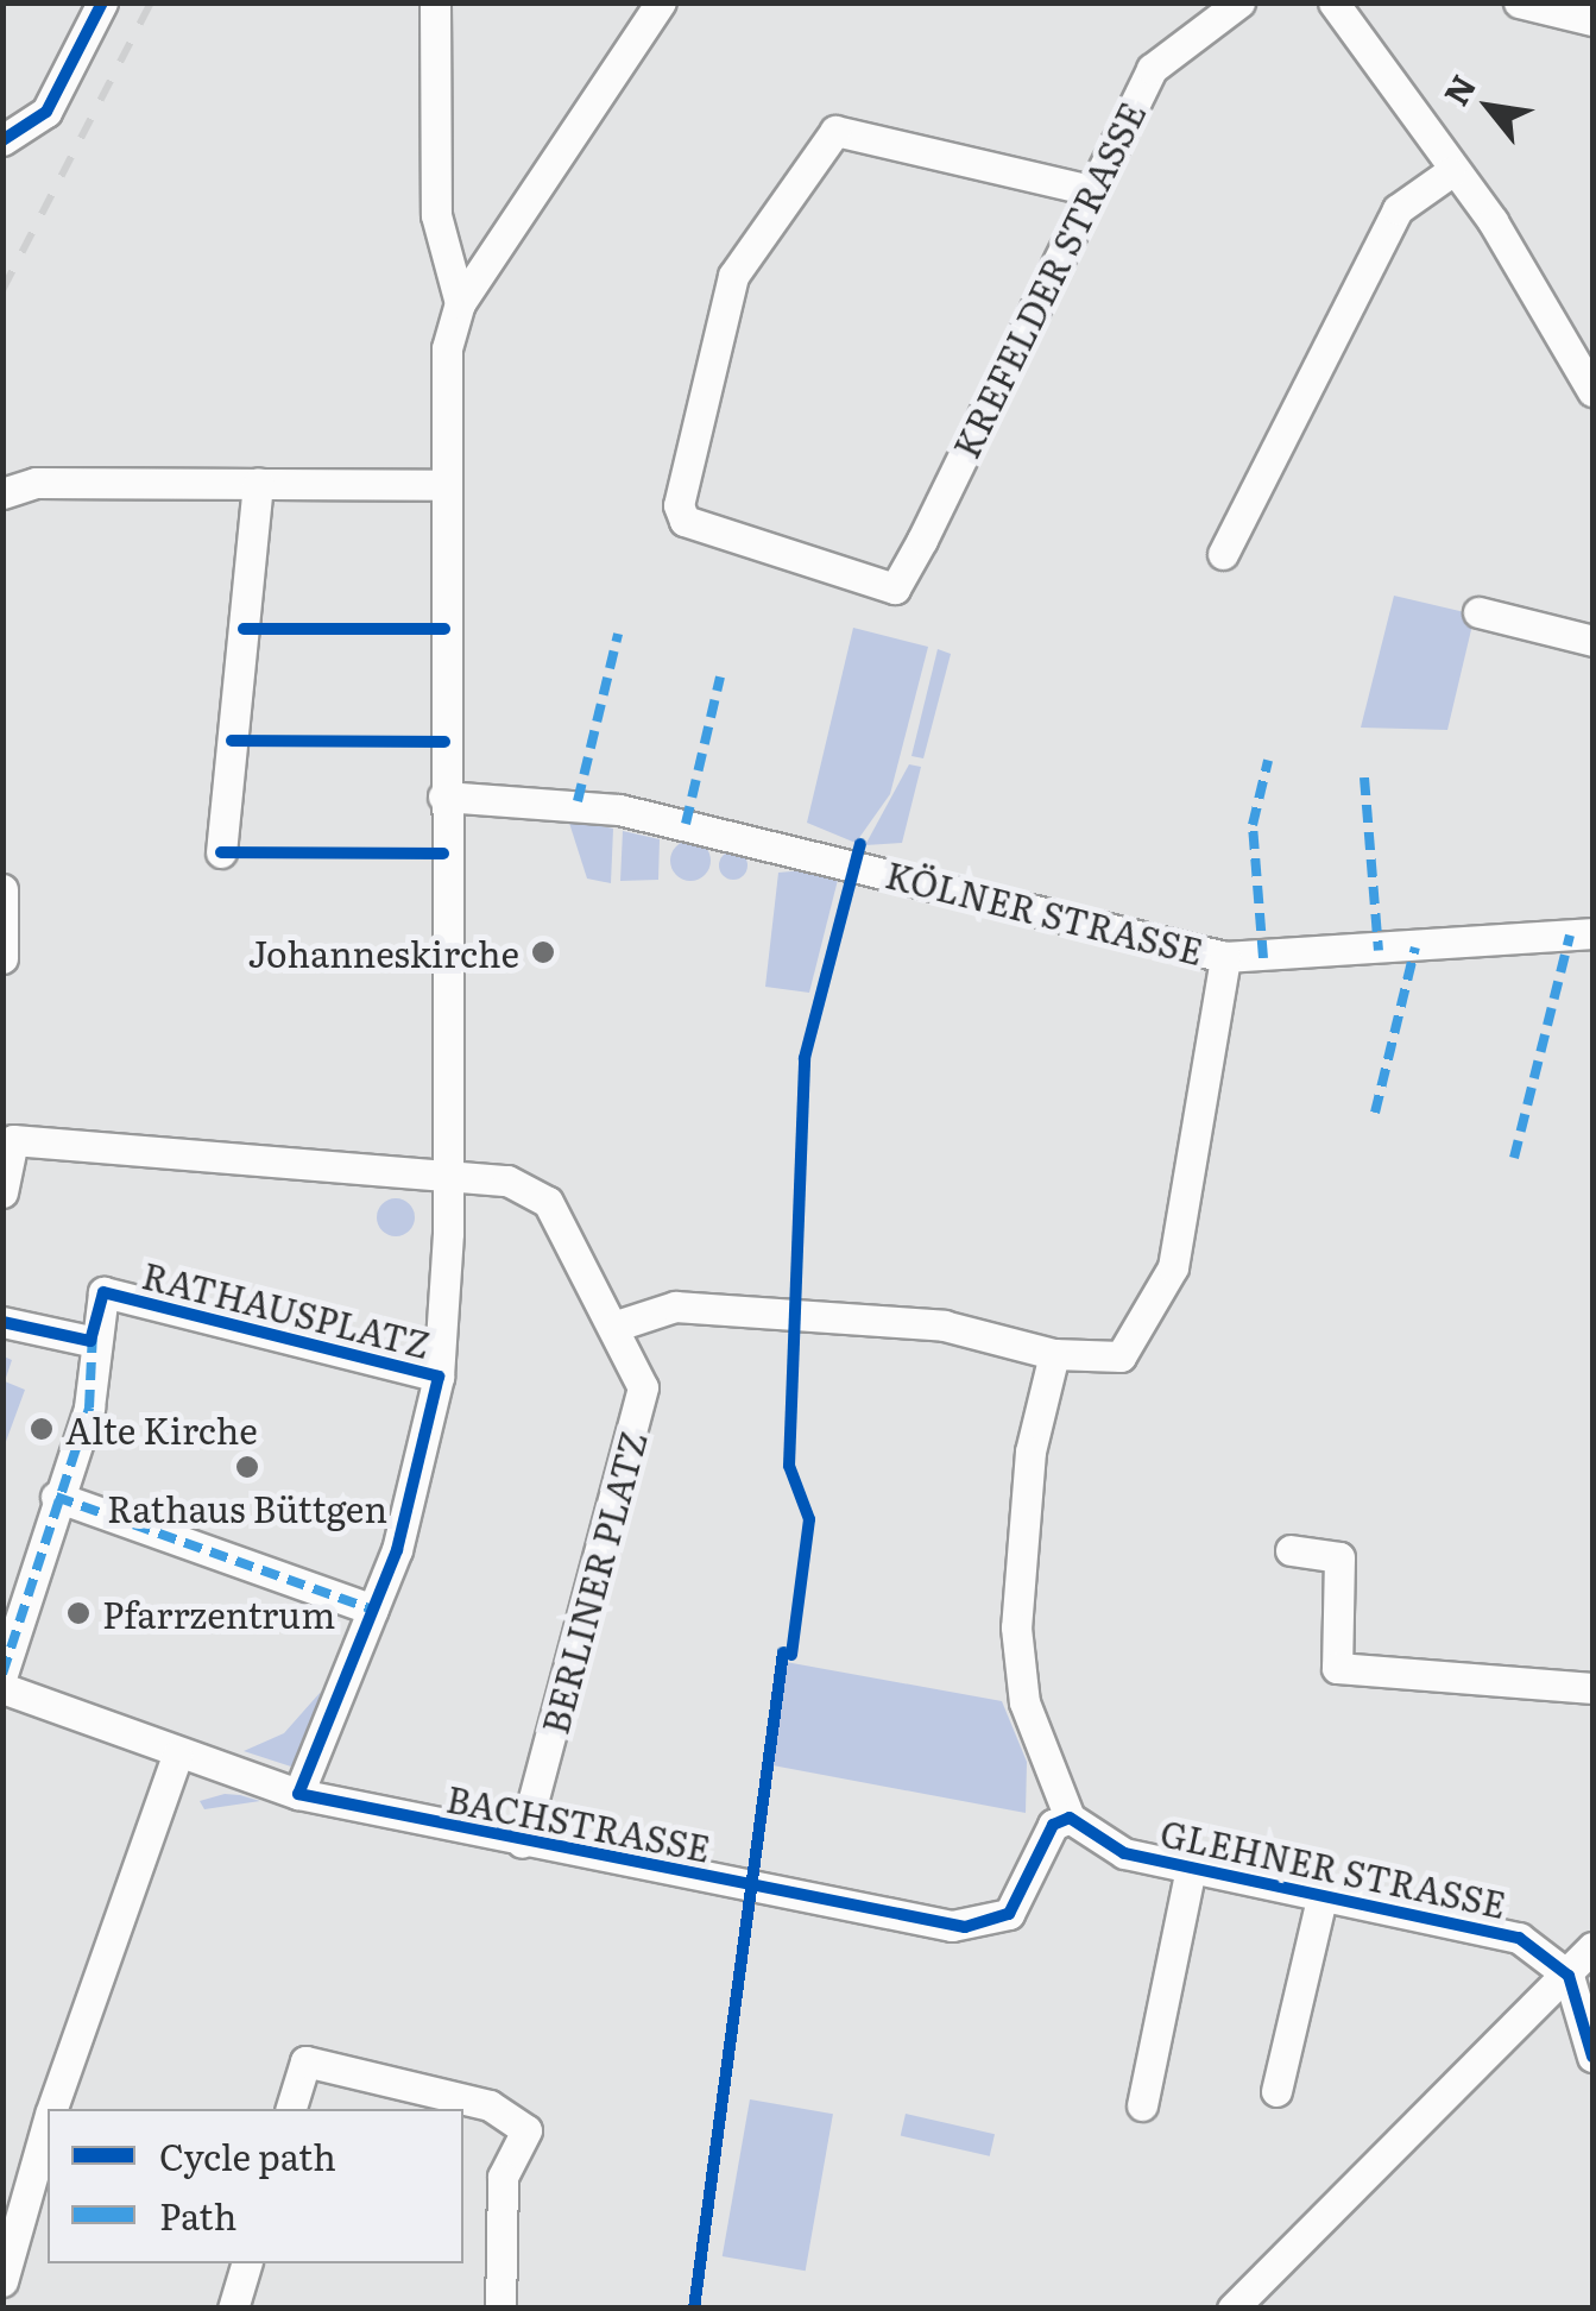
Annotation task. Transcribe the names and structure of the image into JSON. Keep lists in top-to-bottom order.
{
  "streets": {
    "street": [
      "KREFELDER STRASSE",
      "KÖLNER STRASSE",
      "RATHAUSPLATZ",
      "BERLINER PLATZ",
      "BACHSTRASSE",
      "GLEHNER STRASSE"
    ]
  },
  "crossings": [
    ["KÖLNER STRASSE", "RATHAUSPLATZ"],
    ["RATHAUSPLATZ", "BACHSTRASSE"],
    ["BERLINER PLATZ", "BACHSTRASSE"],
    ["BACHSTRASSE", "GLEHNER STRASSE"]
  ],
  "places": [
    "Johanneskirche",
    "Alte Kirche",
    "Rathaus Büttgen",
    "Pfarrzentrum"
  ],
  "legend": ["Cycle path", "Path"],
  "north": "top left"
}
